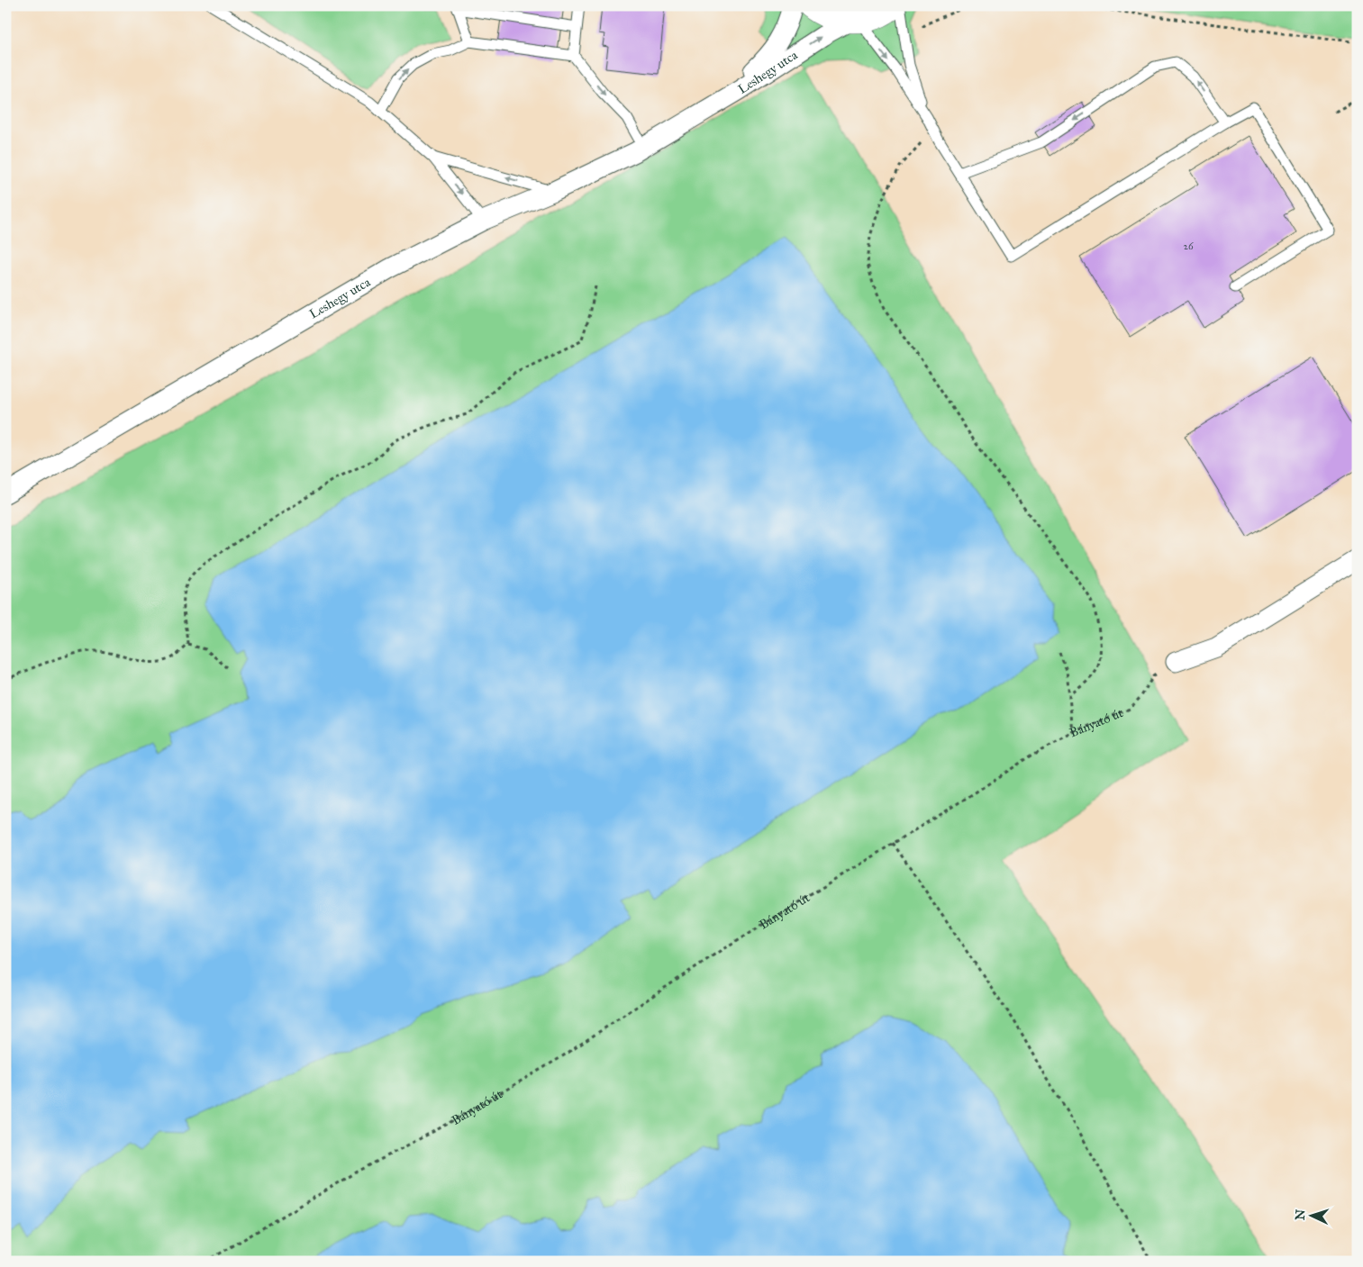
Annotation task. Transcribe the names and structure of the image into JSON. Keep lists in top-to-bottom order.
{
  "streets": {
    "street": ["Leshegy utca"],
    "path": ["Bányató út"]
  },
  "house_numbers": ["26"],
  "north": "left"
}
